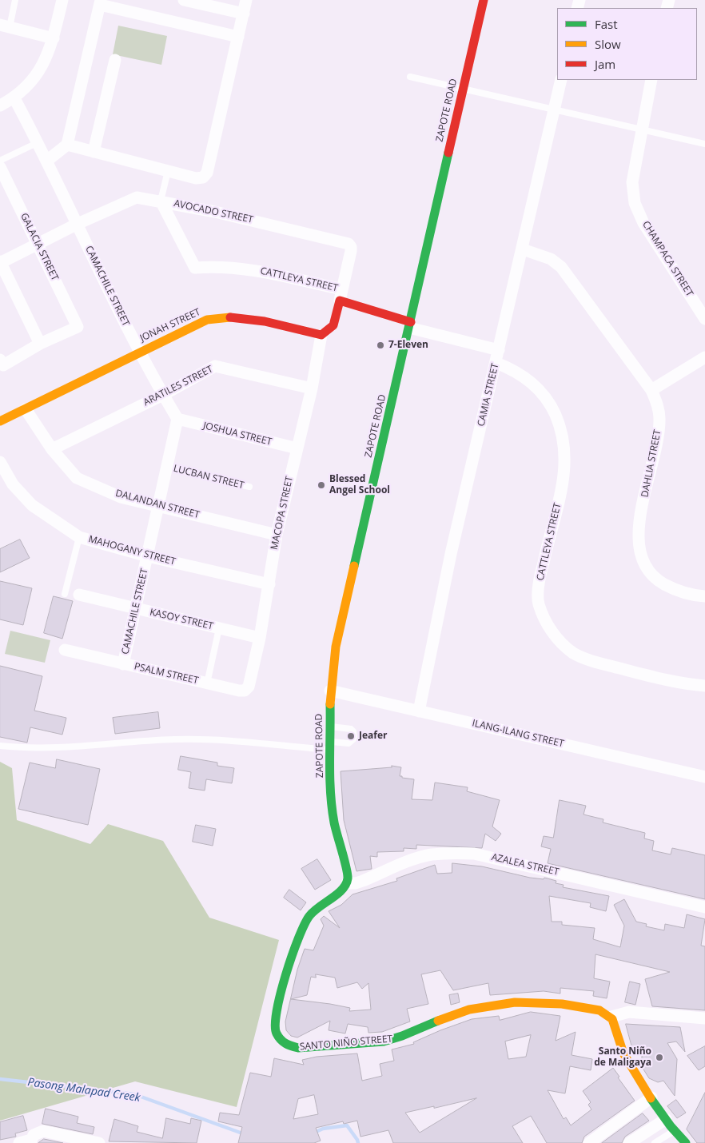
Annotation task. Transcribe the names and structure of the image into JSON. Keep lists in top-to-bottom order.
{
  "streets": {
    "main road": [
      "ZAPOTE ROAD",
      "CATTLEYA STREET",
      "JONAH STREET",
      "SANTO NIÑO STREET"
    ],
    "street": [
      "AVOCADO STREET",
      "GALACIA STREET",
      "CHAMPACA STREET",
      "CAMACHILE STREET",
      "ARATILES STREET",
      "CAMIA STREET",
      "JOSHUA STREET",
      "DAHLIA STREET",
      "DALANDAN STREET",
      "MACOPA STREET",
      "MAHOGANY STREET",
      "KASOY STREET",
      "PSALM STREET",
      "ILANG-ILANG STREET",
      "AZALEA STREET"
    ],
    "lane": ["LUCBAN STREET"]
  },
  "crossings": [
    ["ZAPOTE ROAD", "CATTLEYA STREET"],
    ["ZAPOTE ROAD", "ILANG-ILANG STREET"],
    ["ZAPOTE ROAD", "AZALEA STREET"],
    ["ZAPOTE ROAD", "SANTO NIÑO STREET"],
    ["AVOCADO STREET", "GALACIA STREET"],
    ["AVOCADO STREET", "CATTLEYA STREET"],
    ["AVOCADO STREET", "CAMACHILE STREET"],
    ["CATTLEYA STREET", "CAMIA STREET"],
    ["CAMACHILE STREET", "JONAH STREET"],
    ["CAMACHILE STREET", "ARATILES STREET"],
    ["CAMACHILE STREET", "JOSHUA STREET"],
    ["CAMACHILE STREET", "LUCBAN STREET"],
    ["CAMACHILE STREET", "DALANDAN STREET"],
    ["CAMACHILE STREET", "MAHOGANY STREET"],
    ["CAMACHILE STREET", "KASOY STREET"],
    ["CAMACHILE STREET", "PSALM STREET"],
    ["JONAH STREET", "DALANDAN STREET"],
    ["JONAH STREET", "MACOPA STREET"],
    ["ARATILES STREET", "DALANDAN STREET"],
    ["ARATILES STREET", "MACOPA STREET"],
    ["CAMIA STREET", "DAHLIA STREET"],
    ["CAMIA STREET", "ILANG-ILANG STREET"],
    ["JOSHUA STREET", "MACOPA STREET"],
    ["DALANDAN STREET", "MACOPA STREET"],
    ["MACOPA STREET", "MAHOGANY STREET"],
    ["MACOPA STREET", "KASOY STREET"],
    ["MACOPA STREET", "PSALM STREET"],
    ["AZALEA STREET", "SANTO NIÑO STREET"]
  ],
  "water": ["Pasong Malapad Creek"],
  "places": [
    "7-Eleven",
    "Blessed Angel School",
    "Jeafer",
    "Santo Niño de Maligaya"
  ],
  "legend": ["Fast", "Slow", "Jam"]
}
